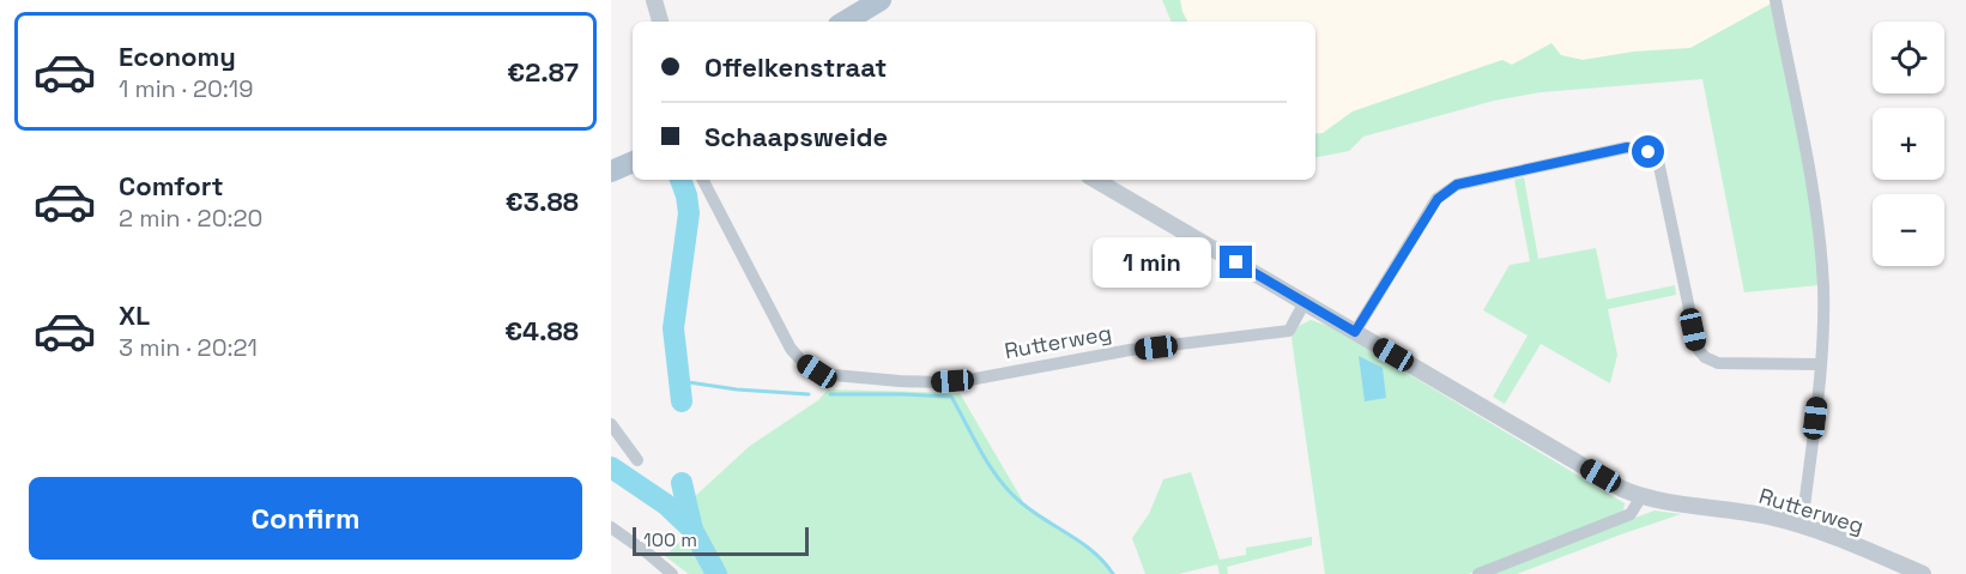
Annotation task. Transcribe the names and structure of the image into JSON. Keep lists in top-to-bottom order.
{
  "streets": {
    "street": ["Rutterweg"]
  },
  "scale_bar": "100 m",
  "page": {
    "list": [
      {
        "name": "Economy",
        "note": "1 min · 20:19",
        "value": "€2.87"
      },
      {
        "name": "Comfort",
        "note": "2 min · 20:20",
        "value": "€3.88"
      },
      {
        "name": "XL",
        "note": "3 min · 20:21",
        "value": "€4.88"
      }
    ],
    "map_buttons": ["+", "−"],
    "banner": ["Offelkenstraat", "Schaapsweide"],
    "bubble": "1 min",
    "buttons": "Confirm",
    "scale": "100 m"
  }
}
